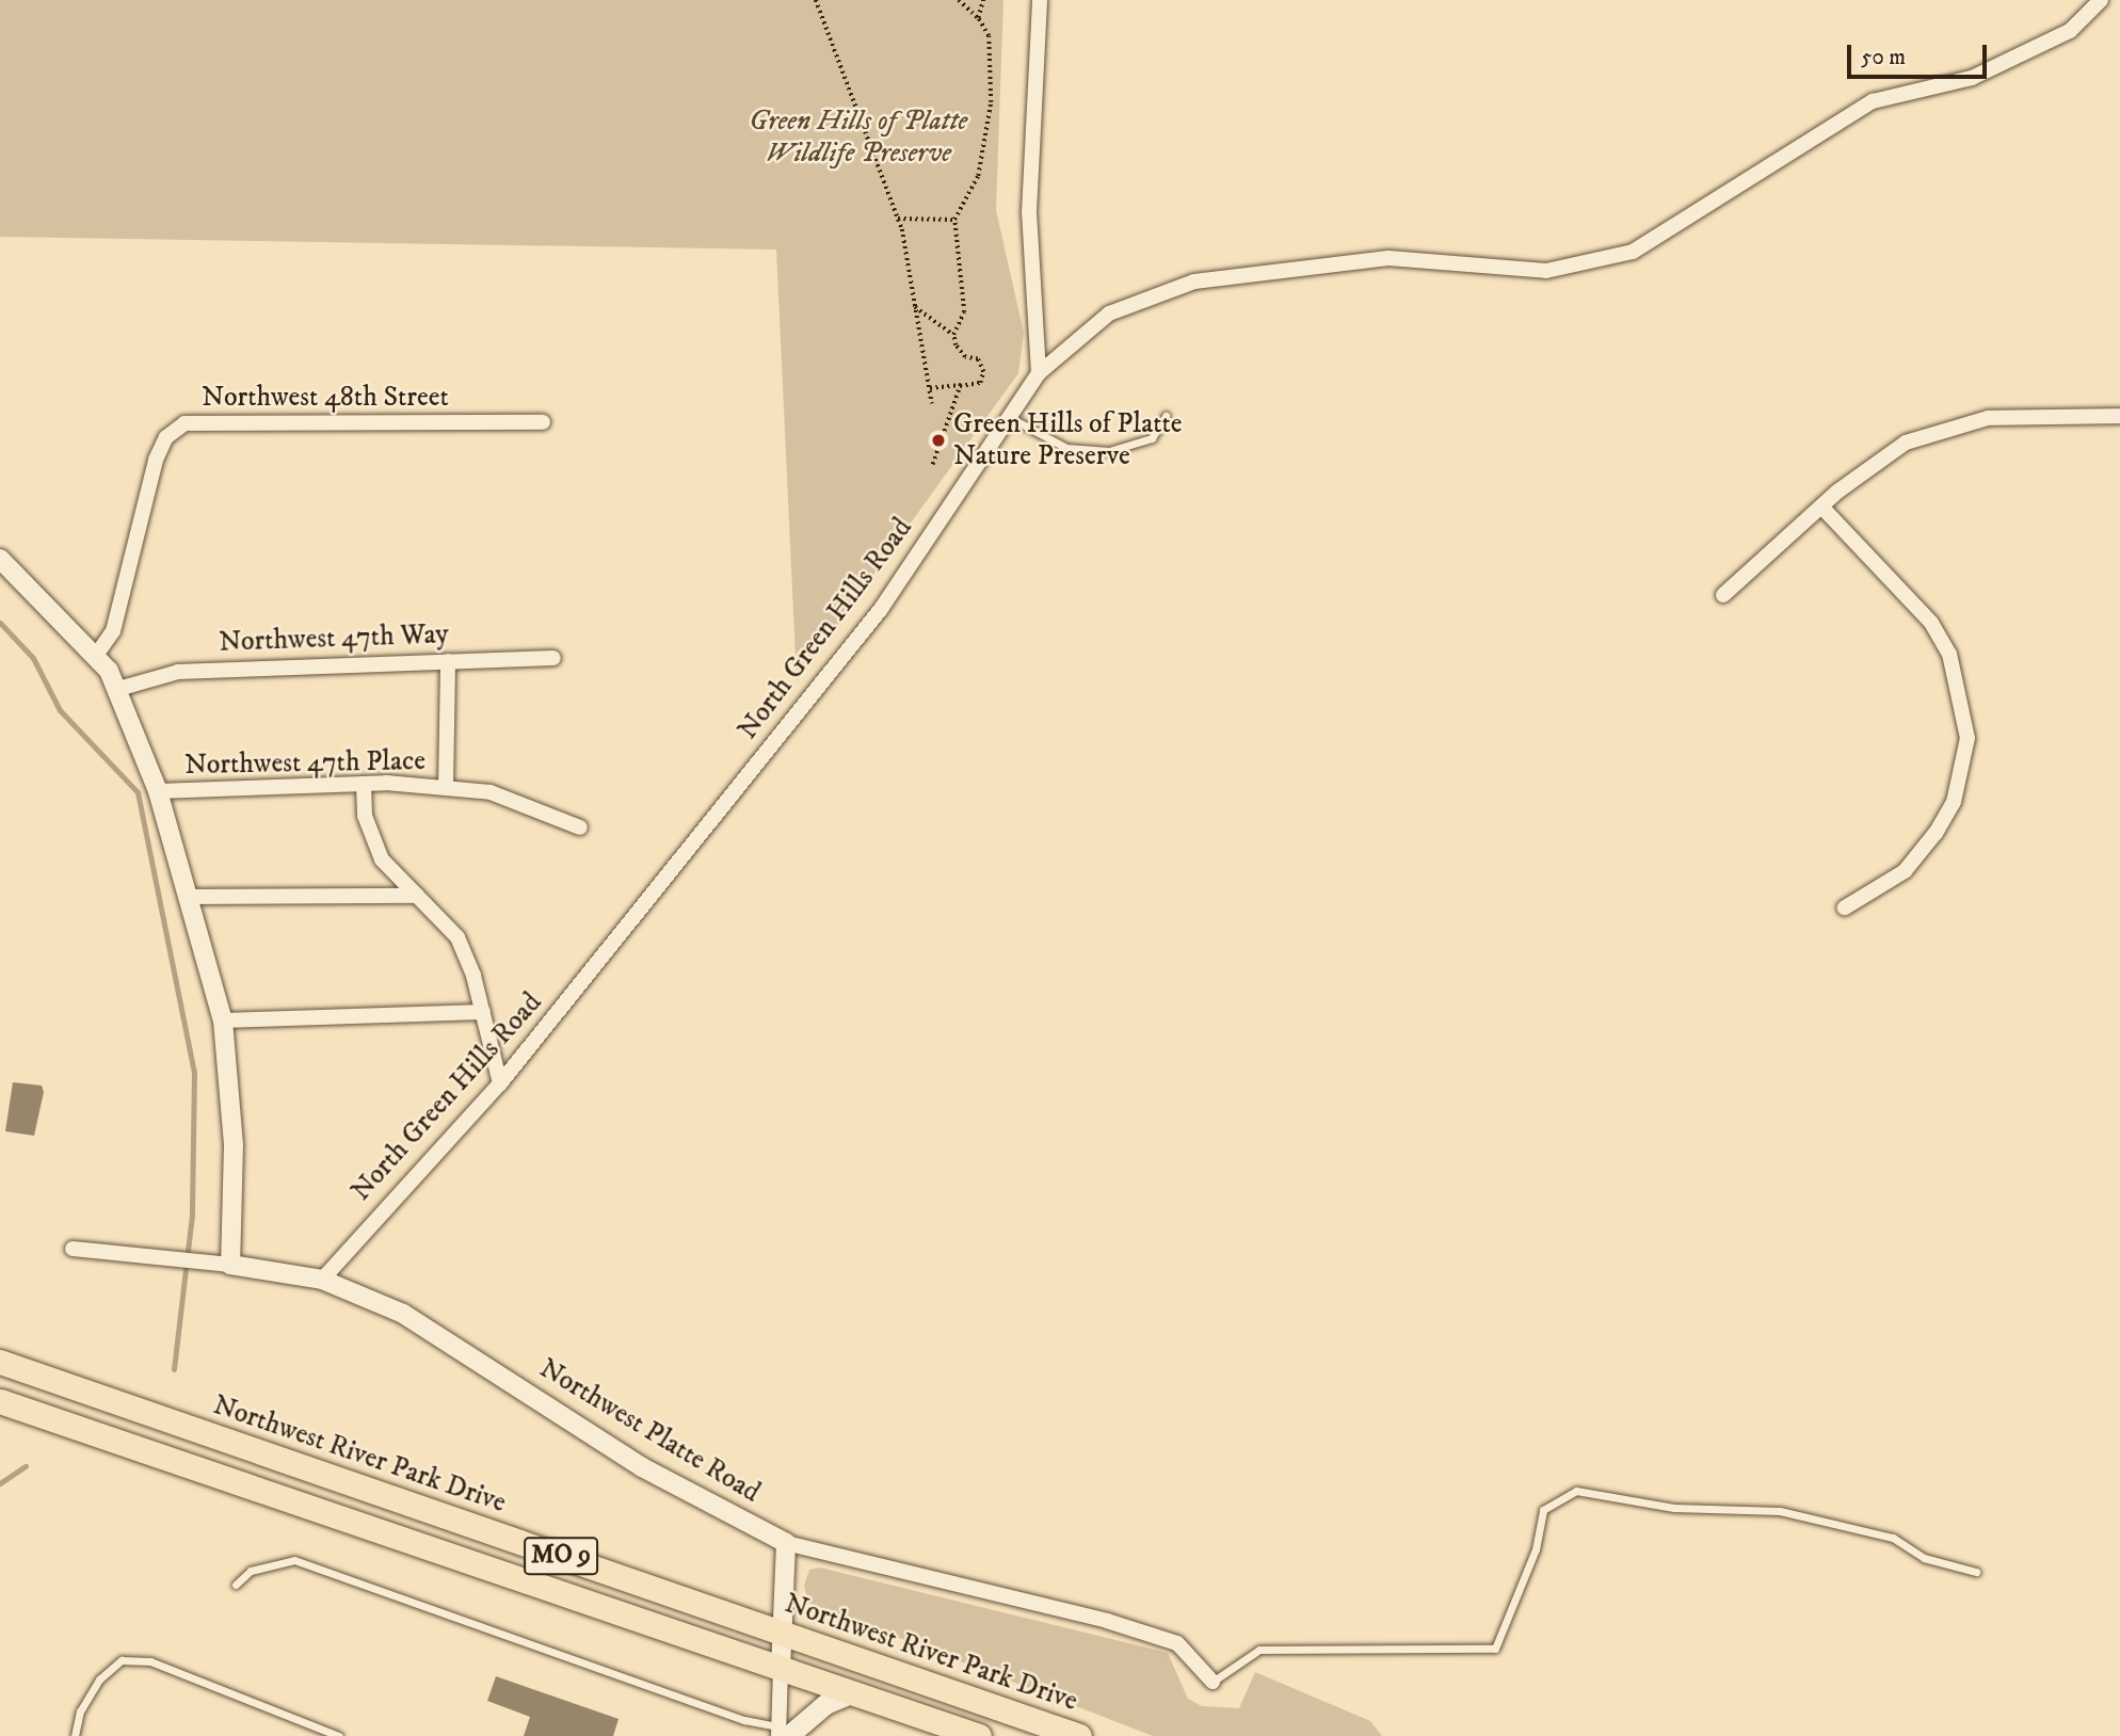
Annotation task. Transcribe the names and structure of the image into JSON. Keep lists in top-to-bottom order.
{
  "streets": {
    "main road": ["Northwest River Park Drive", "MO 9"],
    "street": [
      "Northwest 48th Street",
      "North Green Hills Road",
      "Northwest 47th Way",
      "Northwest 47th Place",
      "Northwest Platte Road"
    ]
  },
  "crossings": [
    ["North Green Hills Road", "Northwest Platte Road"]
  ],
  "parks": ["Green Hills of Platte Wildlife Preserve"],
  "places": ["Green Hills of Platte Nature Preserve"],
  "scale_bar": "50 m"
}
